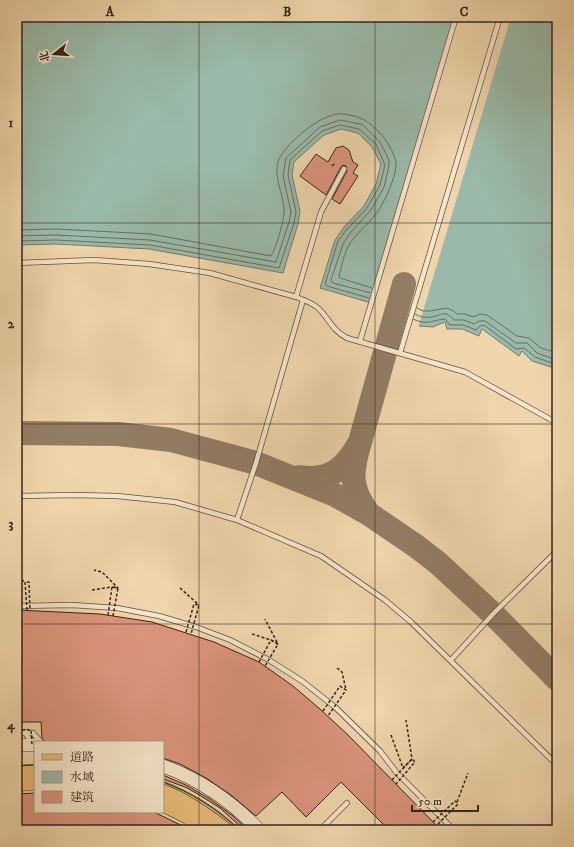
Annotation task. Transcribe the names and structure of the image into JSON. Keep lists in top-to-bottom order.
{
  "legend": ["道路", "水域", "建筑"],
  "scale_bar": "50 m",
  "north": "left",
  "grid": {
    "columns": ["A", "B", "C"],
    "rows": [
      "1",
      "2",
      "3",
      "4"
    ]
  }
}
